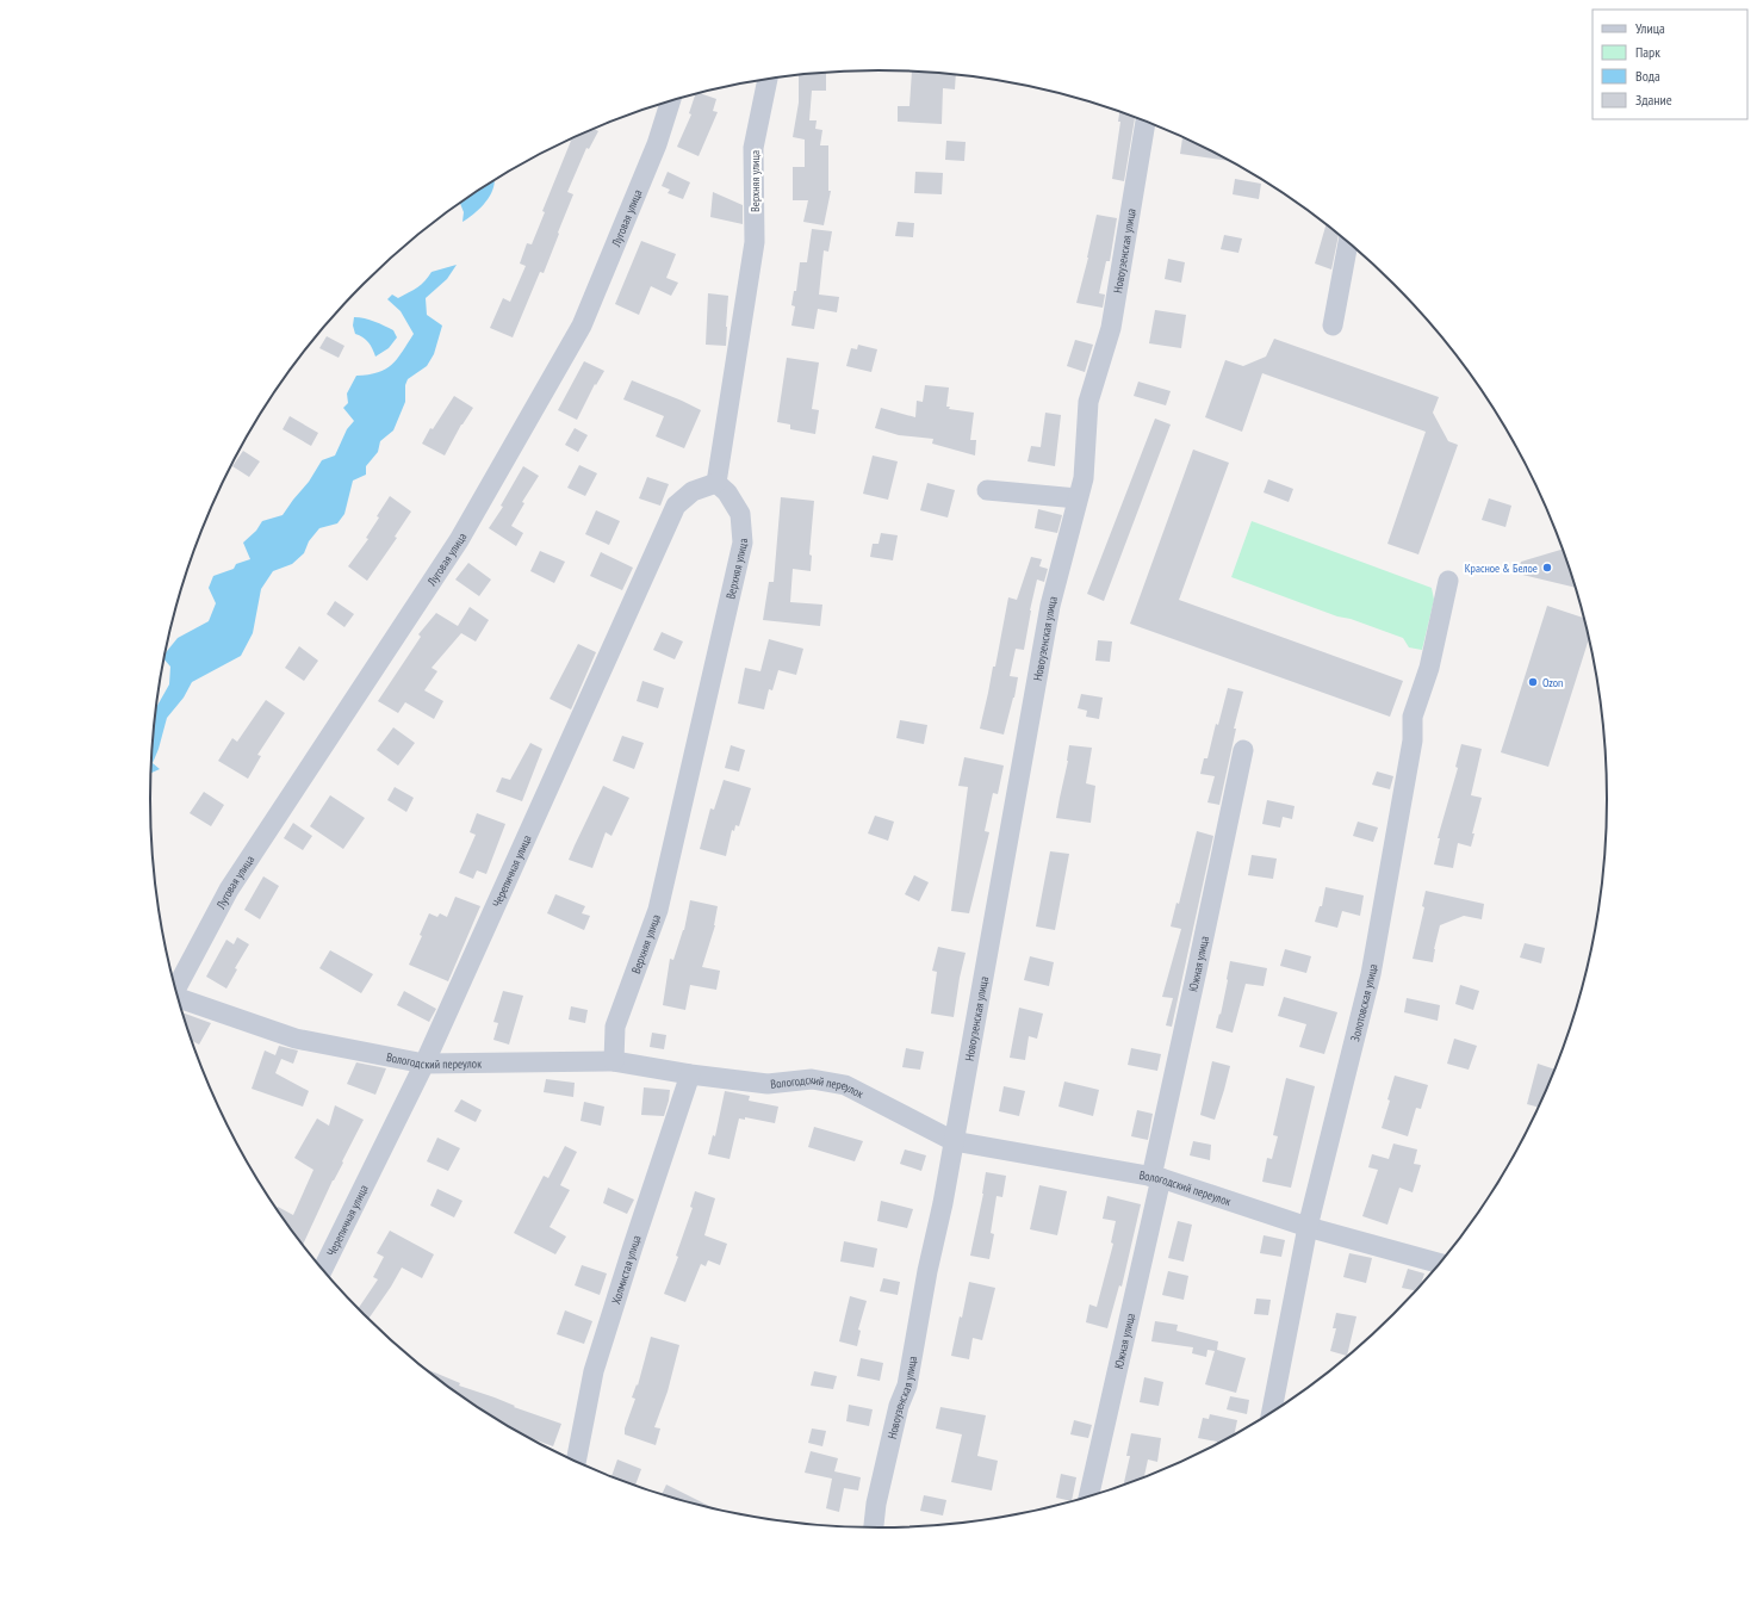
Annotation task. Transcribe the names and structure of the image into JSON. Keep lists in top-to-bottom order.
{
  "streets": {
    "street": [
      "Верхняя улица",
      "Луговая улица",
      "Новоузенская улица",
      "Черепичная улица",
      "Южная улица",
      "Золотовская улица",
      "Вологодский переулок",
      "Холмистая улица"
    ]
  },
  "crossings": [
    ["Верхняя улица", "Черепичная улица"],
    ["Верхняя улица", "Вологодский переулок"],
    ["Новоузенская улица", "Вологодский переулок"],
    ["Черепичная улица", "Вологодский переулок"],
    ["Южная улица", "Вологодский переулок"],
    ["Золотовская улица", "Вологодский переулок"],
    ["Вологодский переулок", "Холмистая улица"]
  ],
  "places": ["Красное & Белое", "Ozon"],
  "legend": [
    "Улица",
    "Парк",
    "Вода",
    "Здание"
  ]
}
